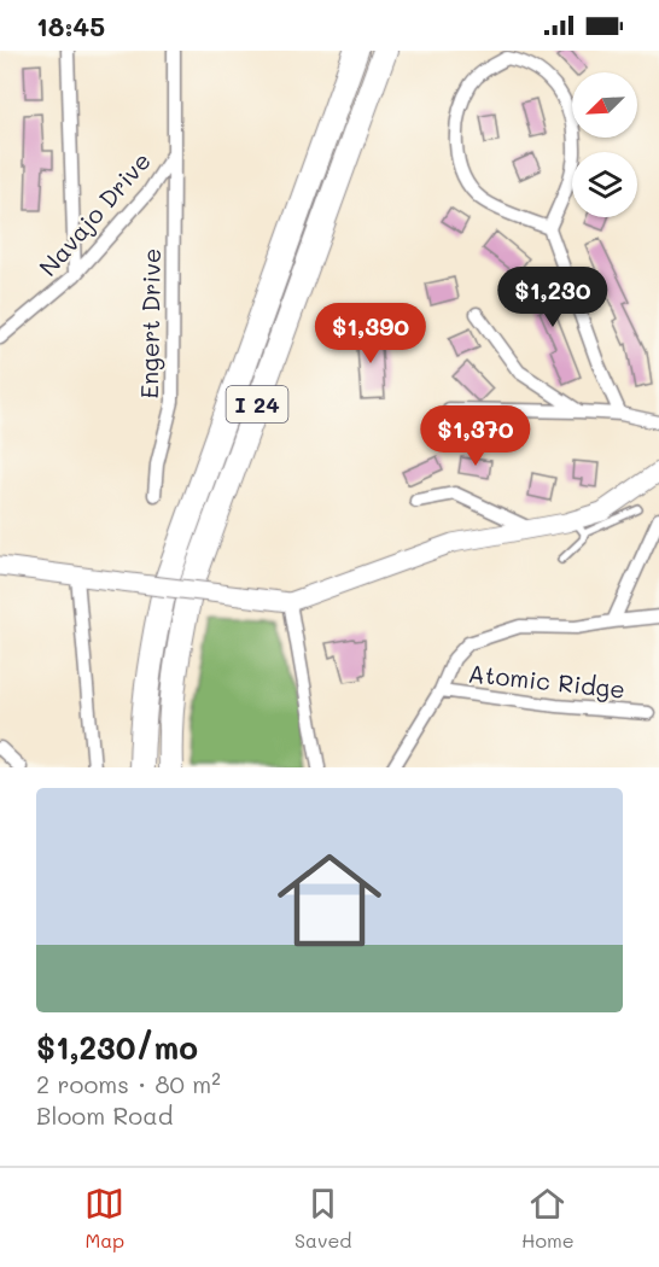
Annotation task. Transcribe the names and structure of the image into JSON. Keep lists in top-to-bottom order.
{
  "streets": {
    "highway": ["I 24"],
    "street": ["Navajo Drive", "Engert Drive", "Atomic Ridge"]
  },
  "crossings": [
    ["Navajo Drive", "Engert Drive"]
  ],
  "north": "bottom left",
  "page": {
    "status": "18:45",
    "price": ["$1,230", "$1,390", "$1,370"],
    "list": [
      {
        "name": "$1,230/mo",
        "note": "2 rooms · 80 m² · Bloom Road"
      }
    ],
    "tabs": ["Map", "Saved", "Home"]
  }
}
